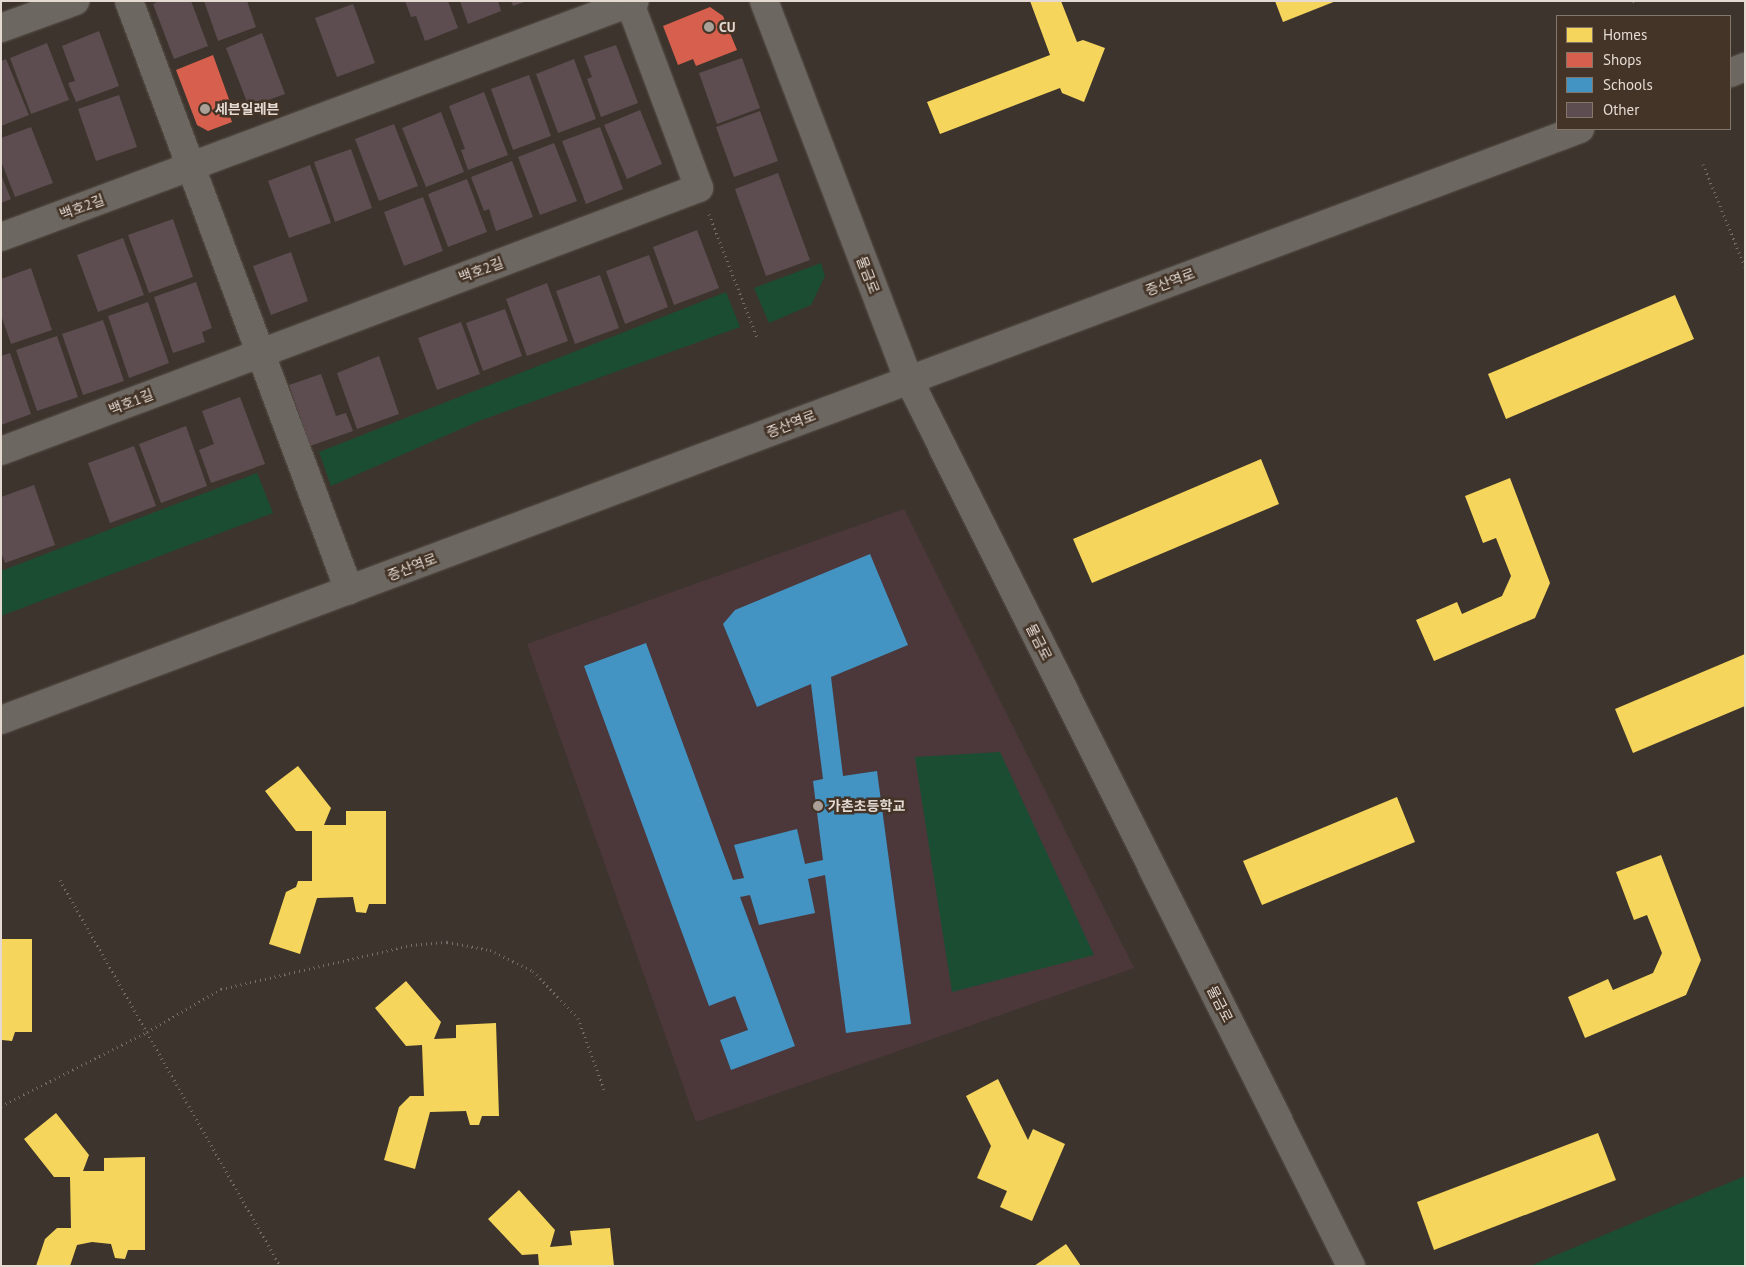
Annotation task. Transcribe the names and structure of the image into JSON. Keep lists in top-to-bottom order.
{
  "streets": {
    "street": [
      "백호2길",
      "물금로",
      "증산역로",
      "백호1길"
    ]
  },
  "crossings": [
    ["백호2길", "백호1길"],
    ["물금로", "증산역로"]
  ],
  "places": ["CU", "세븐일레븐", "가촌초등학교"],
  "legend": [
    "Homes",
    "Shops",
    "Schools",
    "Other"
  ]
}
